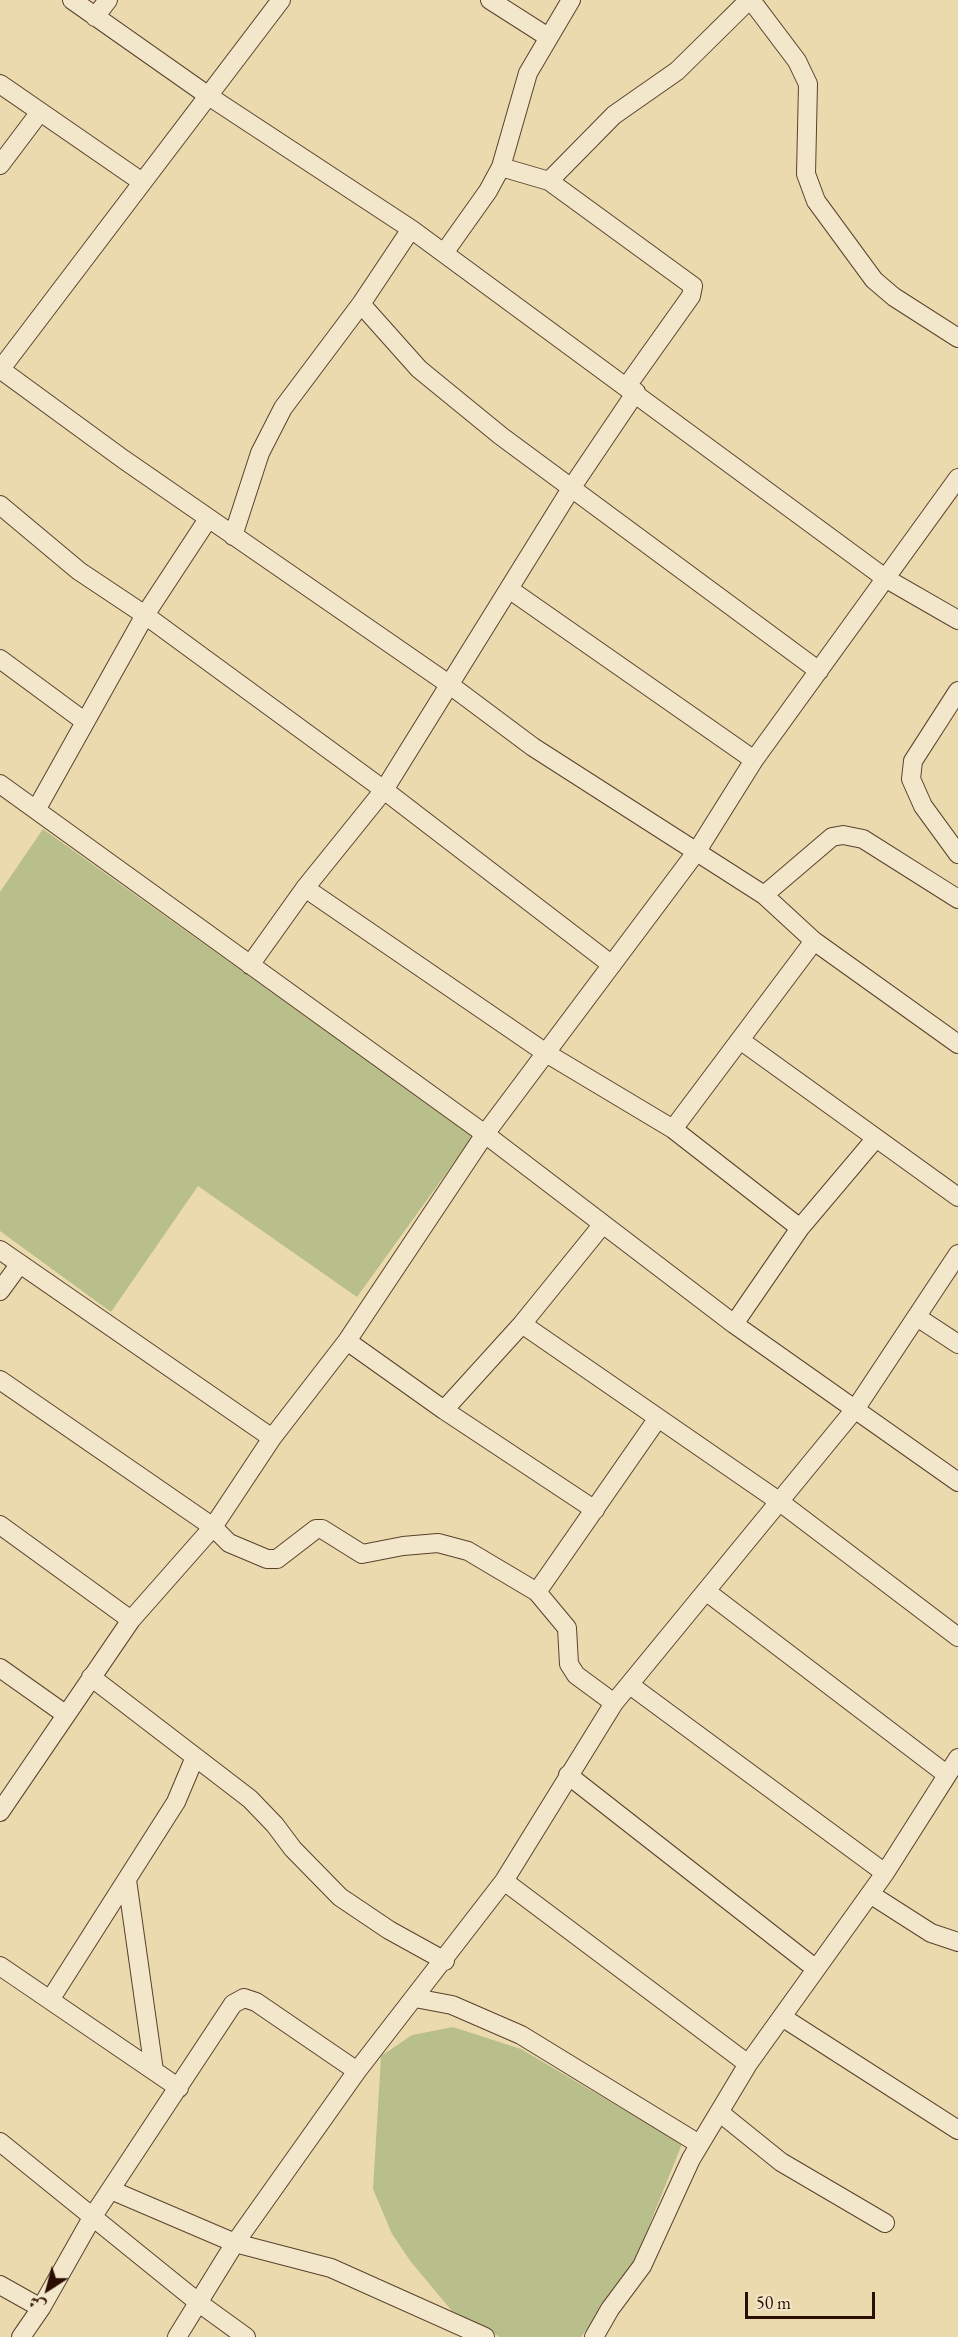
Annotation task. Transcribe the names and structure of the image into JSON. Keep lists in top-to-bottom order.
{
  "scale_bar": "50 m",
  "north": "bottom left"
}
